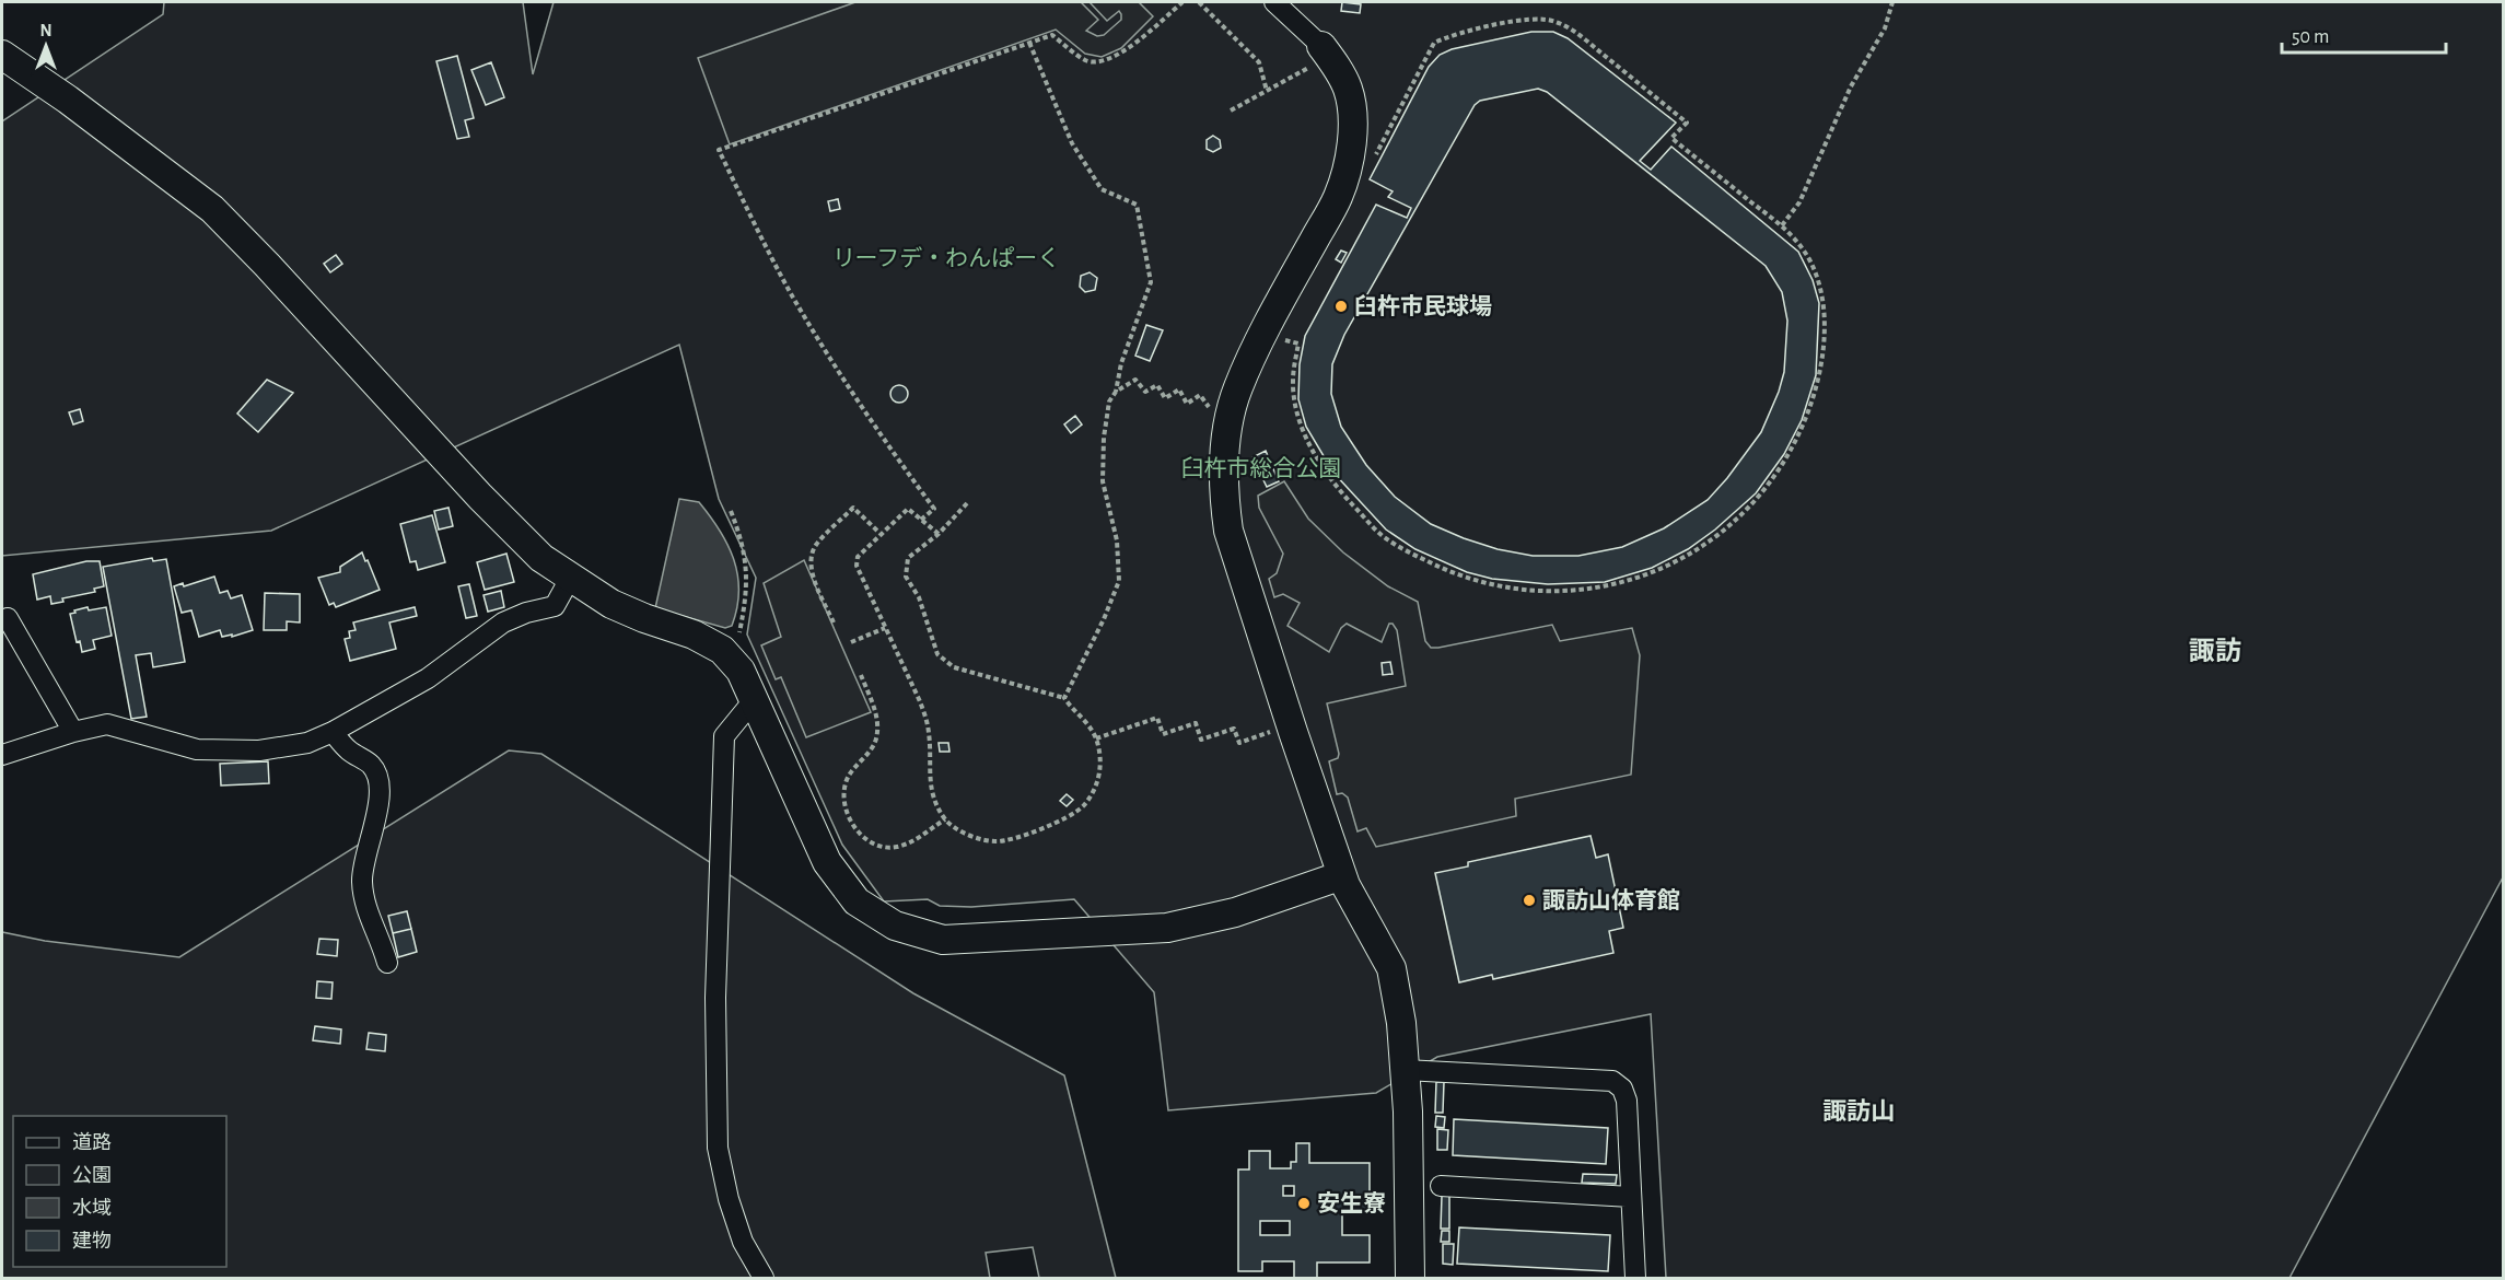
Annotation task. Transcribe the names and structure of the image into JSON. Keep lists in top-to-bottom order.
{
  "districts": ["諏訪", "諏訪山"],
  "parks": ["リーフデ・わんぱーく", "臼杵市総合公園"],
  "places": ["臼杵市民球場", "諏訪山体育館", "安生寮"],
  "legend": [
    "道路",
    "公園",
    "水域",
    "建物"
  ],
  "scale_bar": "50 m",
  "north": "top"
}
